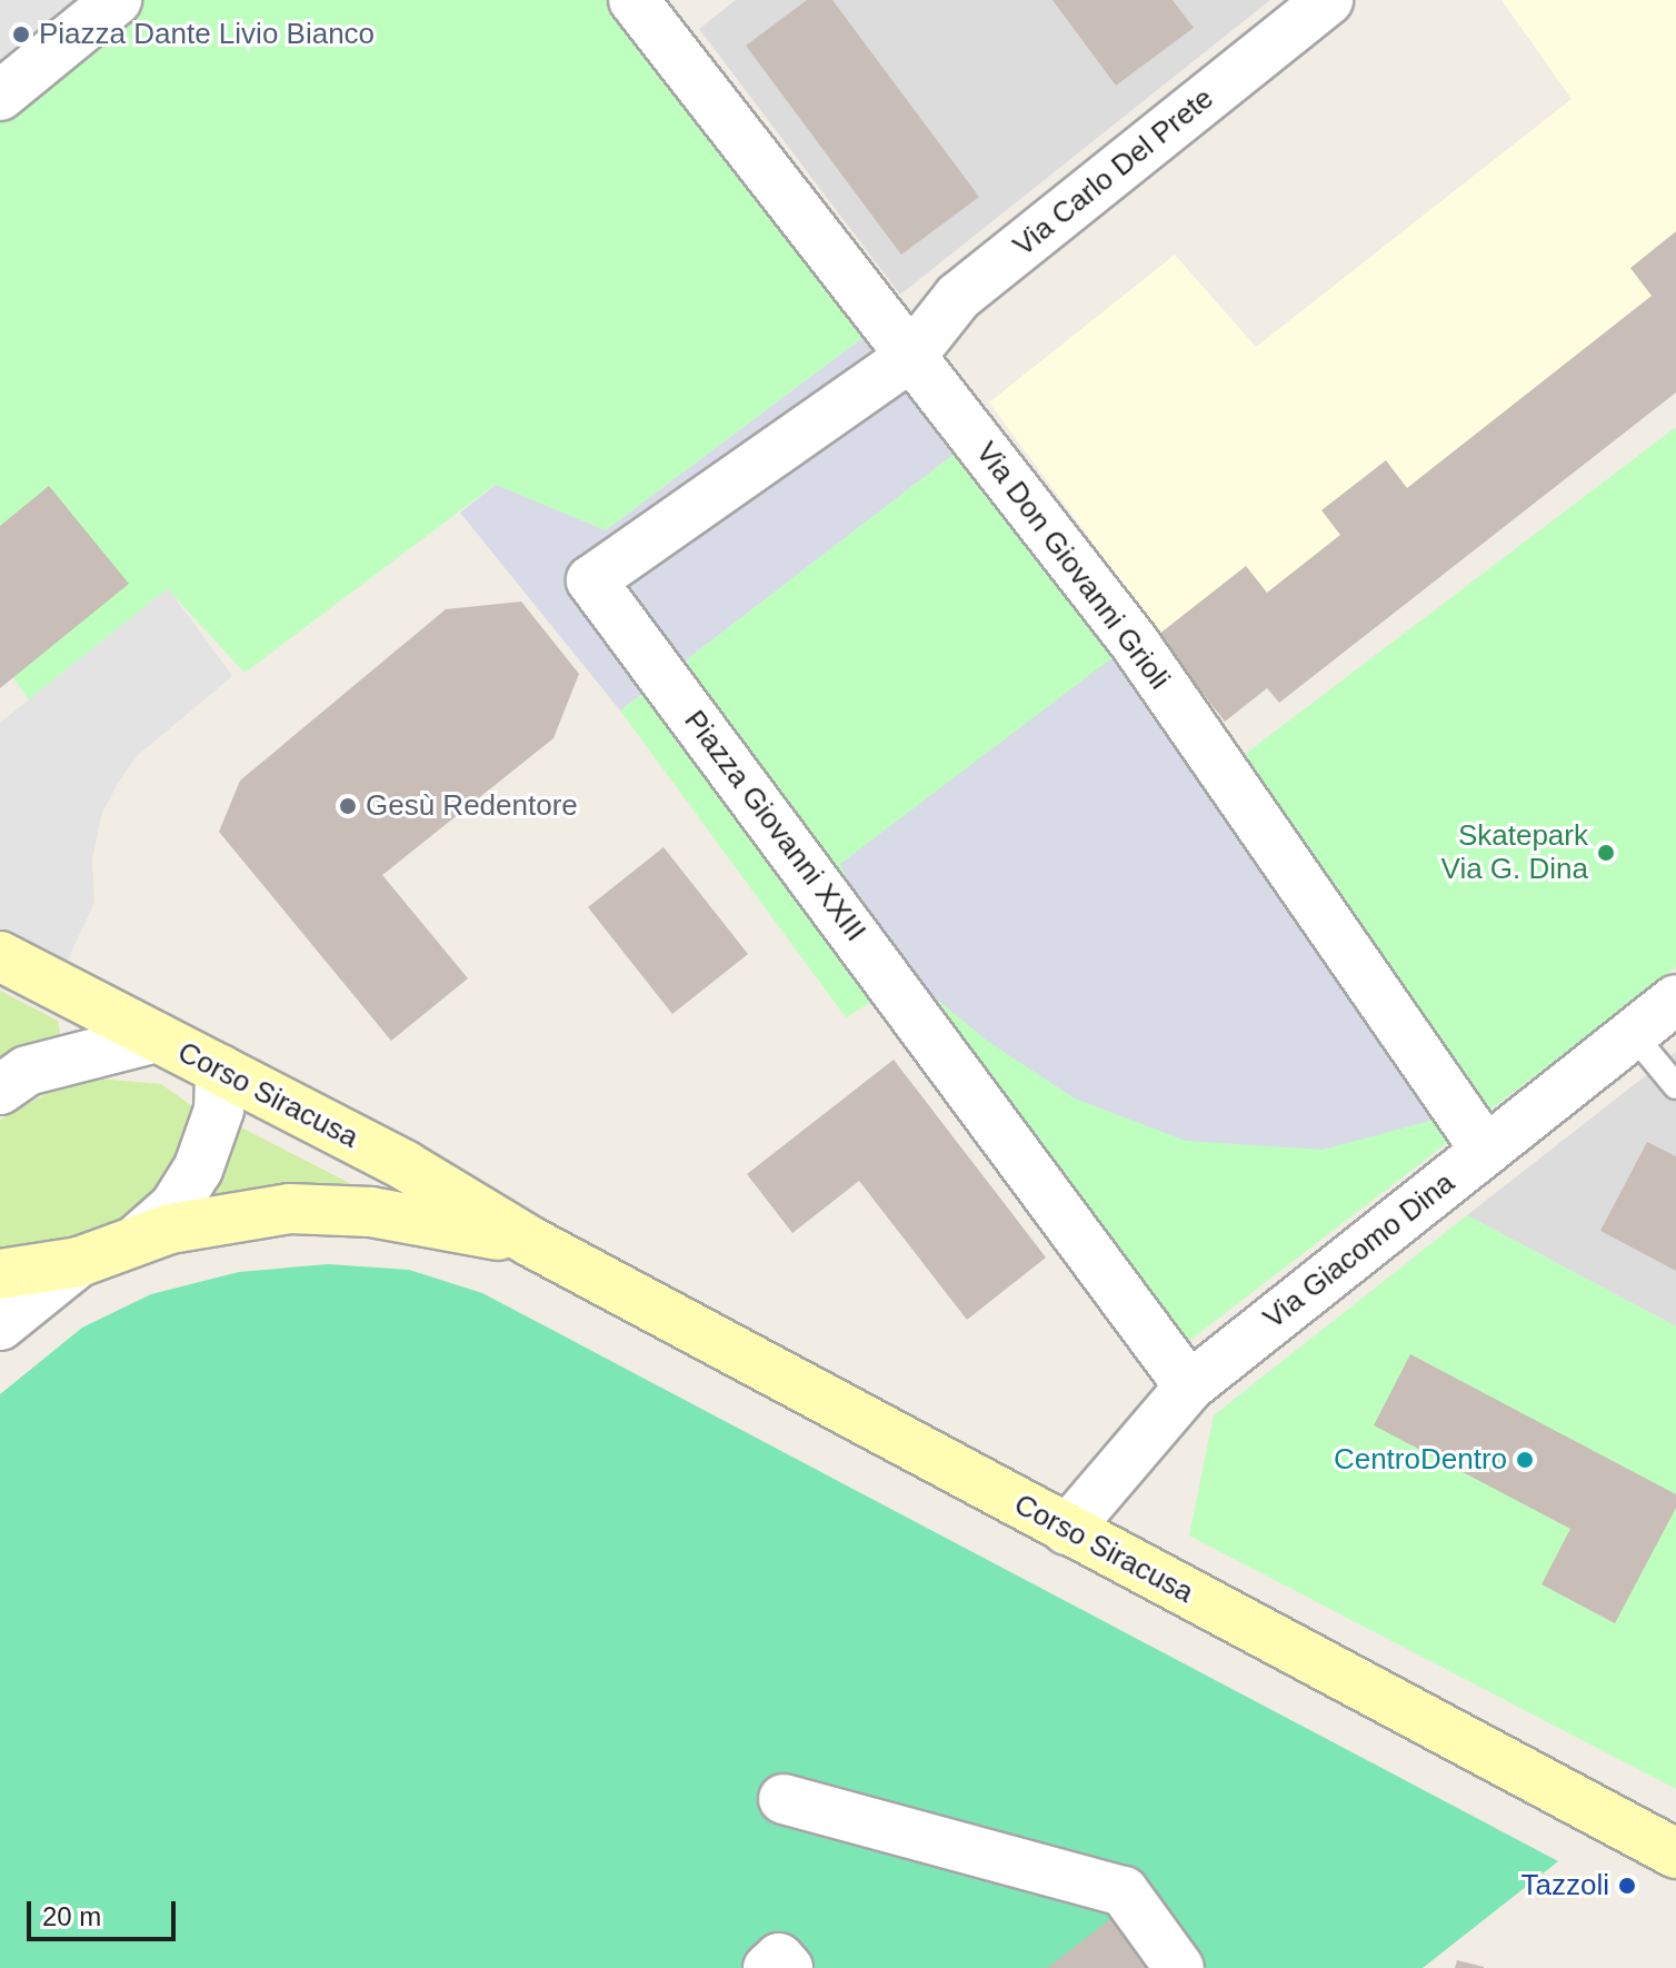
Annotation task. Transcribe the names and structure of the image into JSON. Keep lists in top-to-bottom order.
{
  "streets": {
    "street": [
      "Via Carlo Del Prete",
      "Via Don Giovanni Grioli",
      "Piazza Giovanni XXIII",
      "Corso Siracusa",
      "Via Giacomo Dina"
    ]
  },
  "crossings": [
    ["Via Carlo Del Prete", "Via Don Giovanni Grioli"],
    ["Via Carlo Del Prete", "Piazza Giovanni XXIII"],
    ["Via Don Giovanni Grioli", "Piazza Giovanni XXIII"],
    ["Via Don Giovanni Grioli", "Via Giacomo Dina"],
    ["Piazza Giovanni XXIII", "Via Giacomo Dina"],
    ["Corso Siracusa", "Via Giacomo Dina"]
  ],
  "places": [
    "Piazza Dante Livio Bianco",
    "Gesù Redentore",
    "Skatepark Via G. Dina",
    "CentroDentro",
    "Tazzoli"
  ],
  "scale_bar": "20 m"
}
